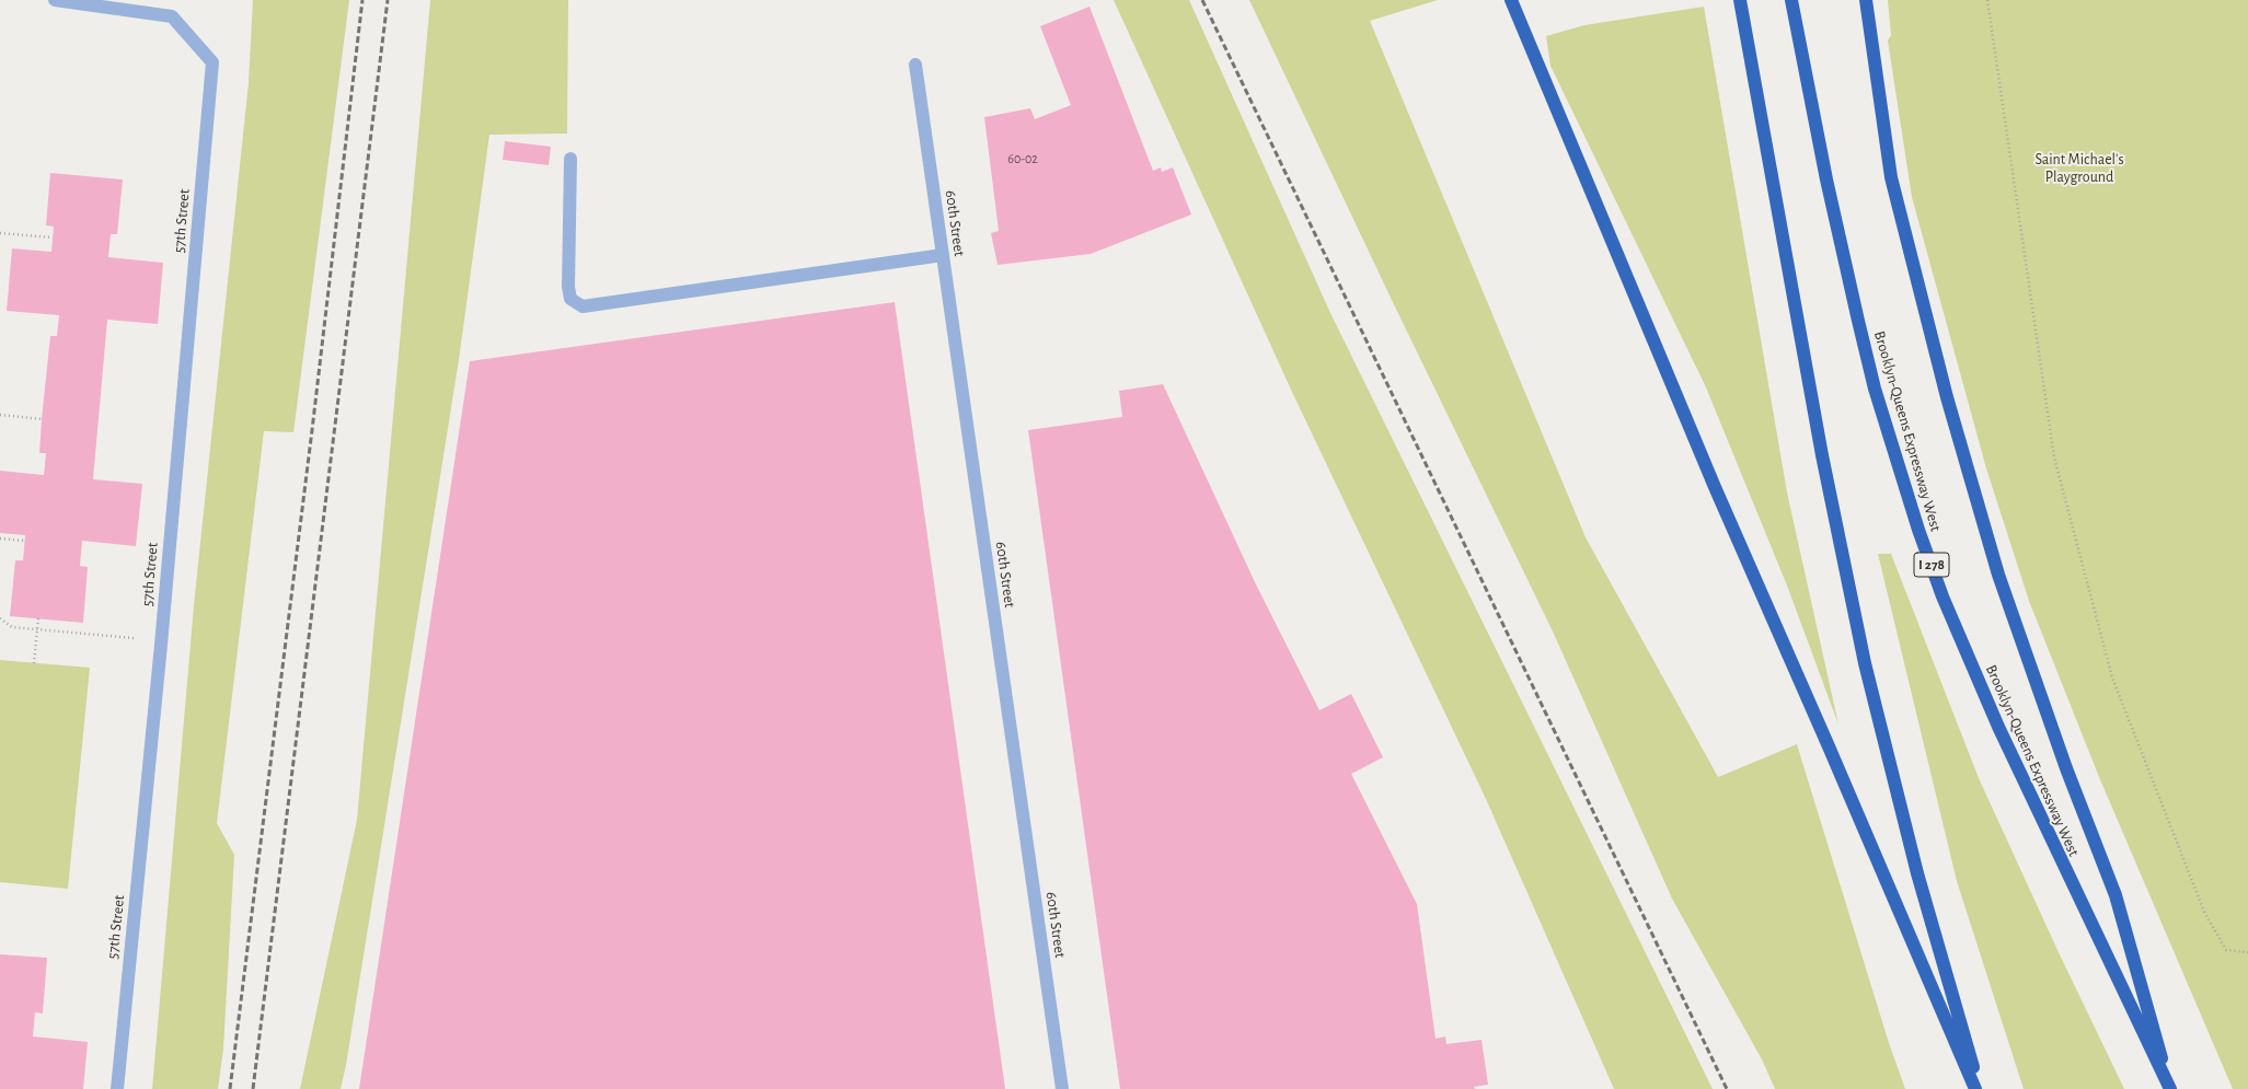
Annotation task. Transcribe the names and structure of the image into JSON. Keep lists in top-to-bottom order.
{
  "streets": {
    "highway": ["Brooklyn-Queens Expressway West", "I 278"],
    "street": ["57th Street", "60th Street"]
  },
  "parks": ["Saint Michael's Playground"],
  "house_numbers": ["60-02"]
}
